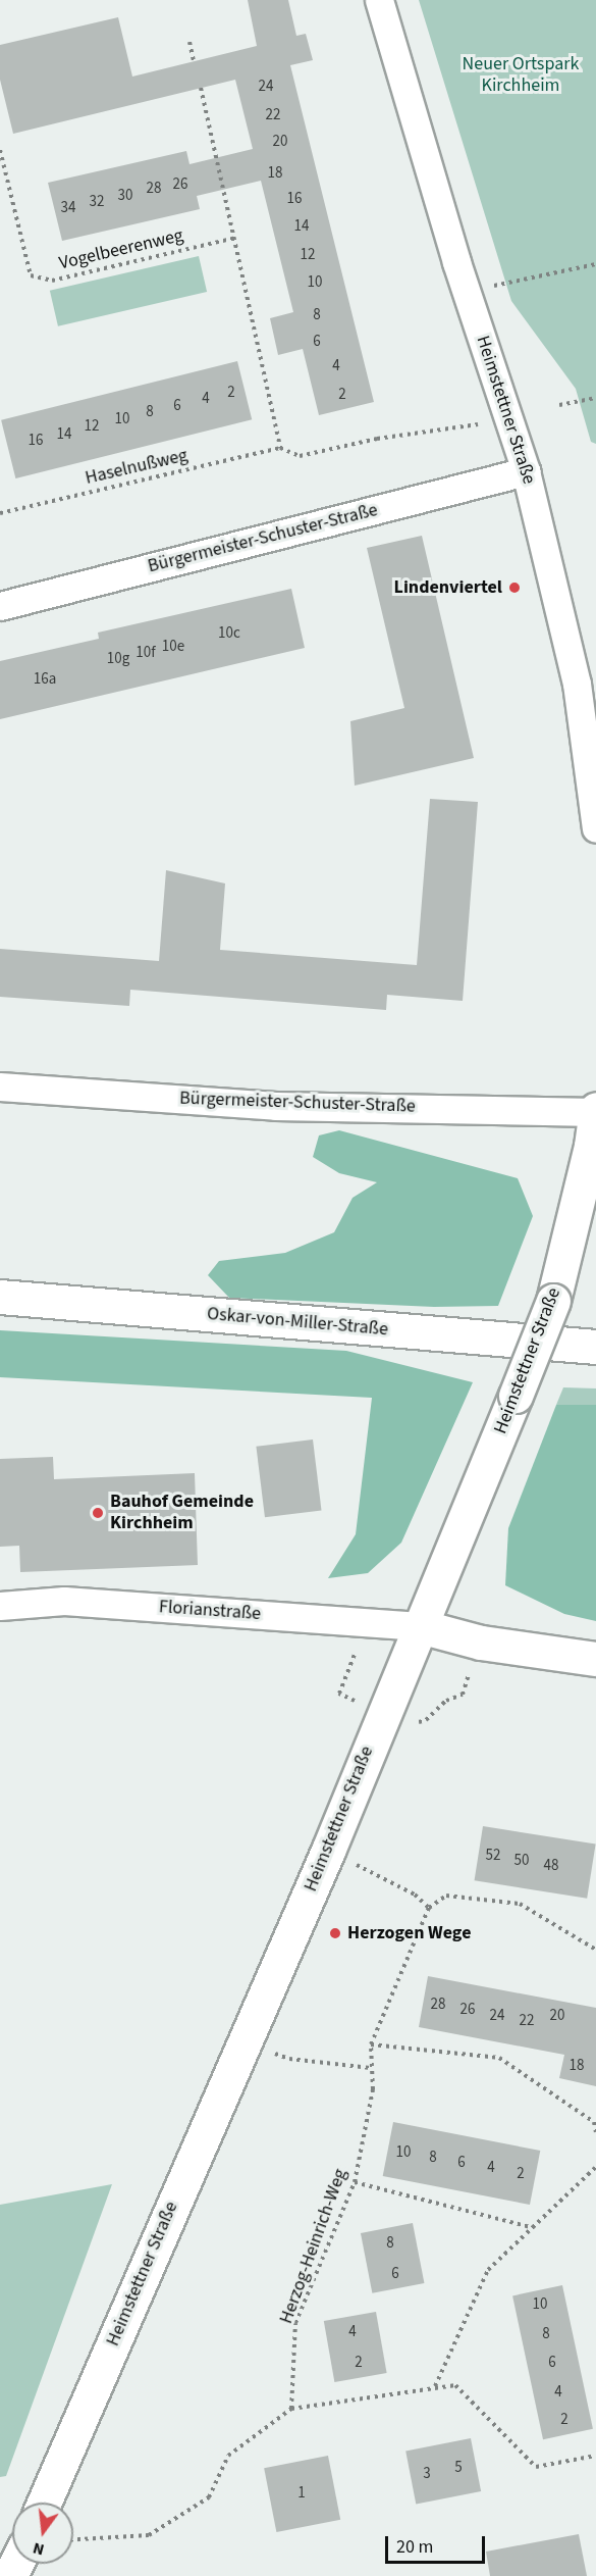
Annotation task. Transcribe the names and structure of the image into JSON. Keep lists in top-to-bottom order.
{
  "streets": {
    "street": [
      "Heimstettner Straße",
      "Bürgermeister-Schuster-Straße",
      "Oskar-von-Miller-Straße",
      "Florianstraße"
    ],
    "path": ["Vogelbeerenweg", "Haselnußweg", "Herzog-Heinrich-Weg"]
  },
  "crossings": [
    ["Heimstettner Straße", "Bürgermeister-Schuster-Straße"],
    ["Heimstettner Straße", "Florianstraße"]
  ],
  "parks": ["Neuer Ortspark Kirchheim"],
  "places": ["Lindenviertel", "Bauhof Gemeinde Kirchheim", "Herzogen Wege"],
  "house_numbers": [
    "24",
    "22",
    "20",
    "18",
    "26",
    "28",
    "30",
    "16",
    "32",
    "34",
    "14",
    "12",
    "10",
    "8",
    "6",
    "4",
    "2",
    "2",
    "4",
    "6",
    "8",
    "10",
    "12",
    "14",
    "16",
    "10c",
    "10e",
    "10f",
    "10g",
    "16a",
    "52",
    "50",
    "48",
    "28",
    "26",
    "24",
    "20",
    "22",
    "18",
    "10",
    "8",
    "6",
    "4",
    "2",
    "8",
    "6",
    "10",
    "4",
    "8",
    "2",
    "6",
    "4",
    "2",
    "5",
    "3",
    "1"
  ],
  "scale_bar": "20 m",
  "north": "bottom"
}
